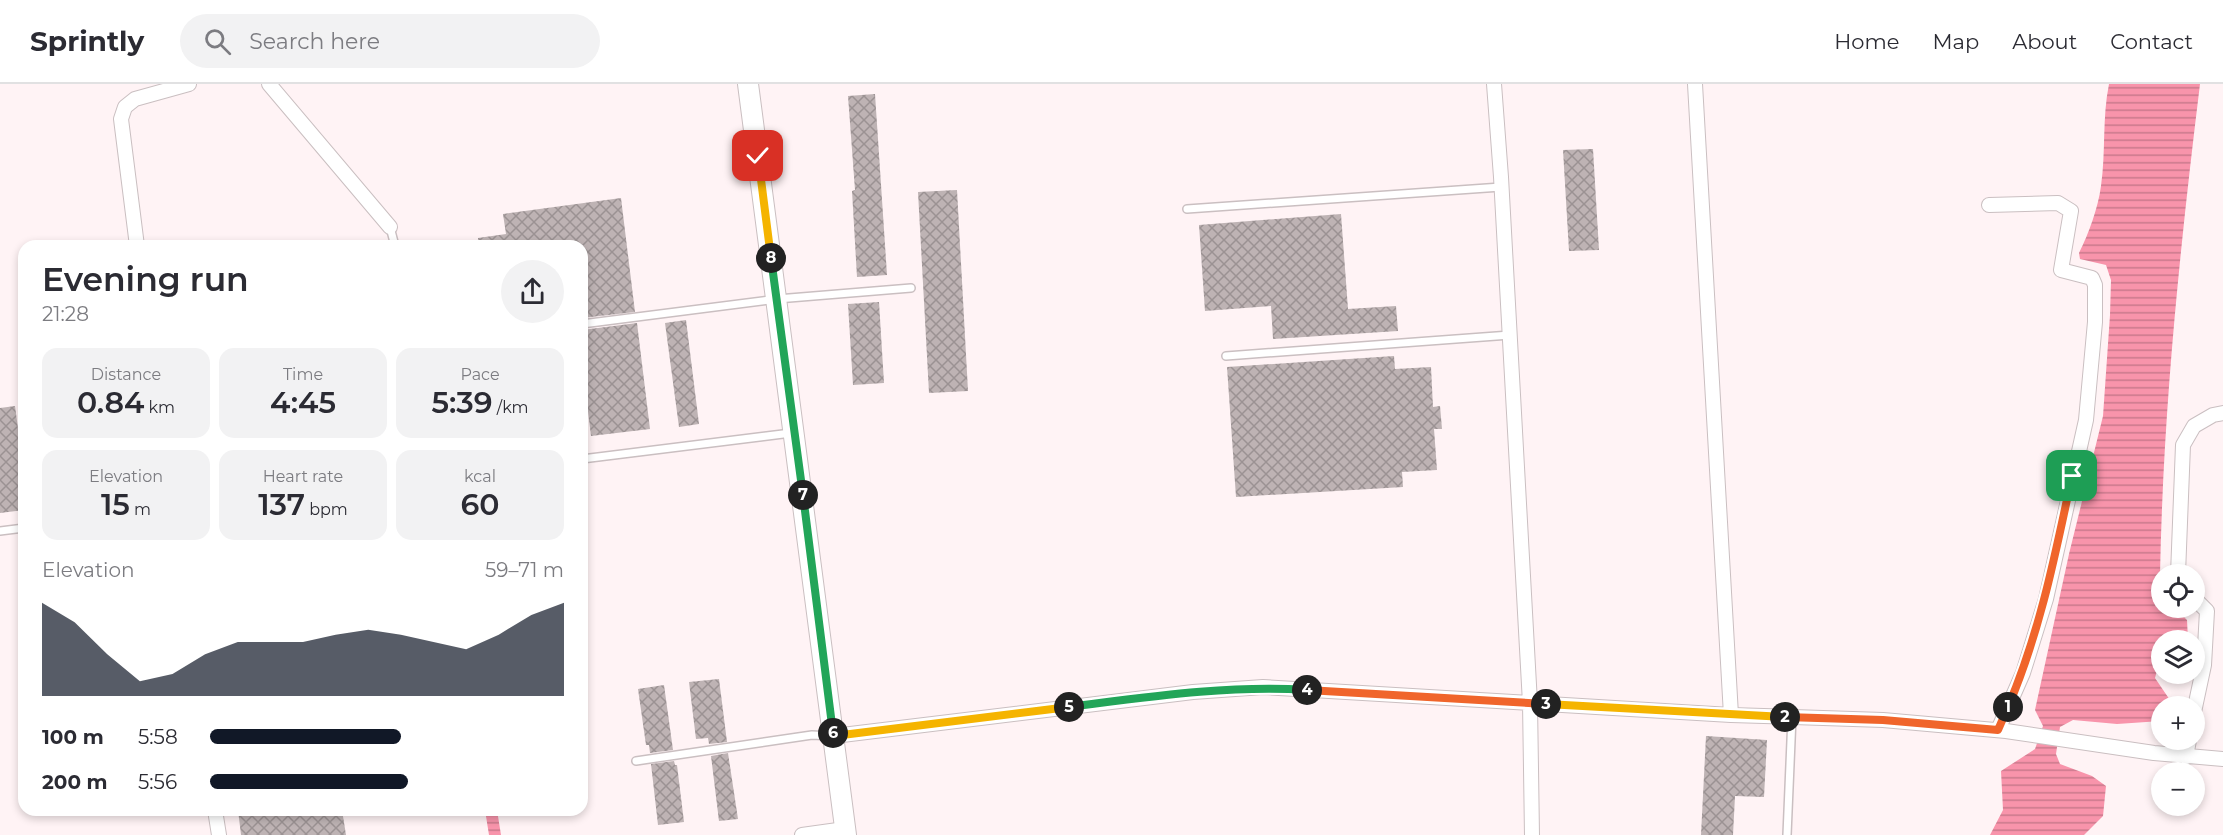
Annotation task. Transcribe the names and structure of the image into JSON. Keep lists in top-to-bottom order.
{
  "page": {
    "header": "Sprintly",
    "search": "Search here",
    "nav": [
      "Home",
      "Map",
      "About",
      "Contact"
    ],
    "heading": ["Evening run", "21:28"],
    "pins": [
      "8",
      "7",
      "4",
      "3",
      "1",
      "5",
      "2",
      "6"
    ],
    "stats": [
      ["Distance", "0.84 km"],
      ["Time", "4:45"],
      ["Pace", "5:39 /km"],
      ["Elevation", "15 m"],
      ["Heart rate", "137 bpm"],
      ["kcal", "60"]
    ],
    "chart": ["Elevation", "59–71 m"],
    "map_buttons": ["+", "−"],
    "list": [
      {
        "name": "100 m",
        "note": "5:58"
      },
      {
        "name": "200 m",
        "note": "5:56"
      }
    ]
  }
}
